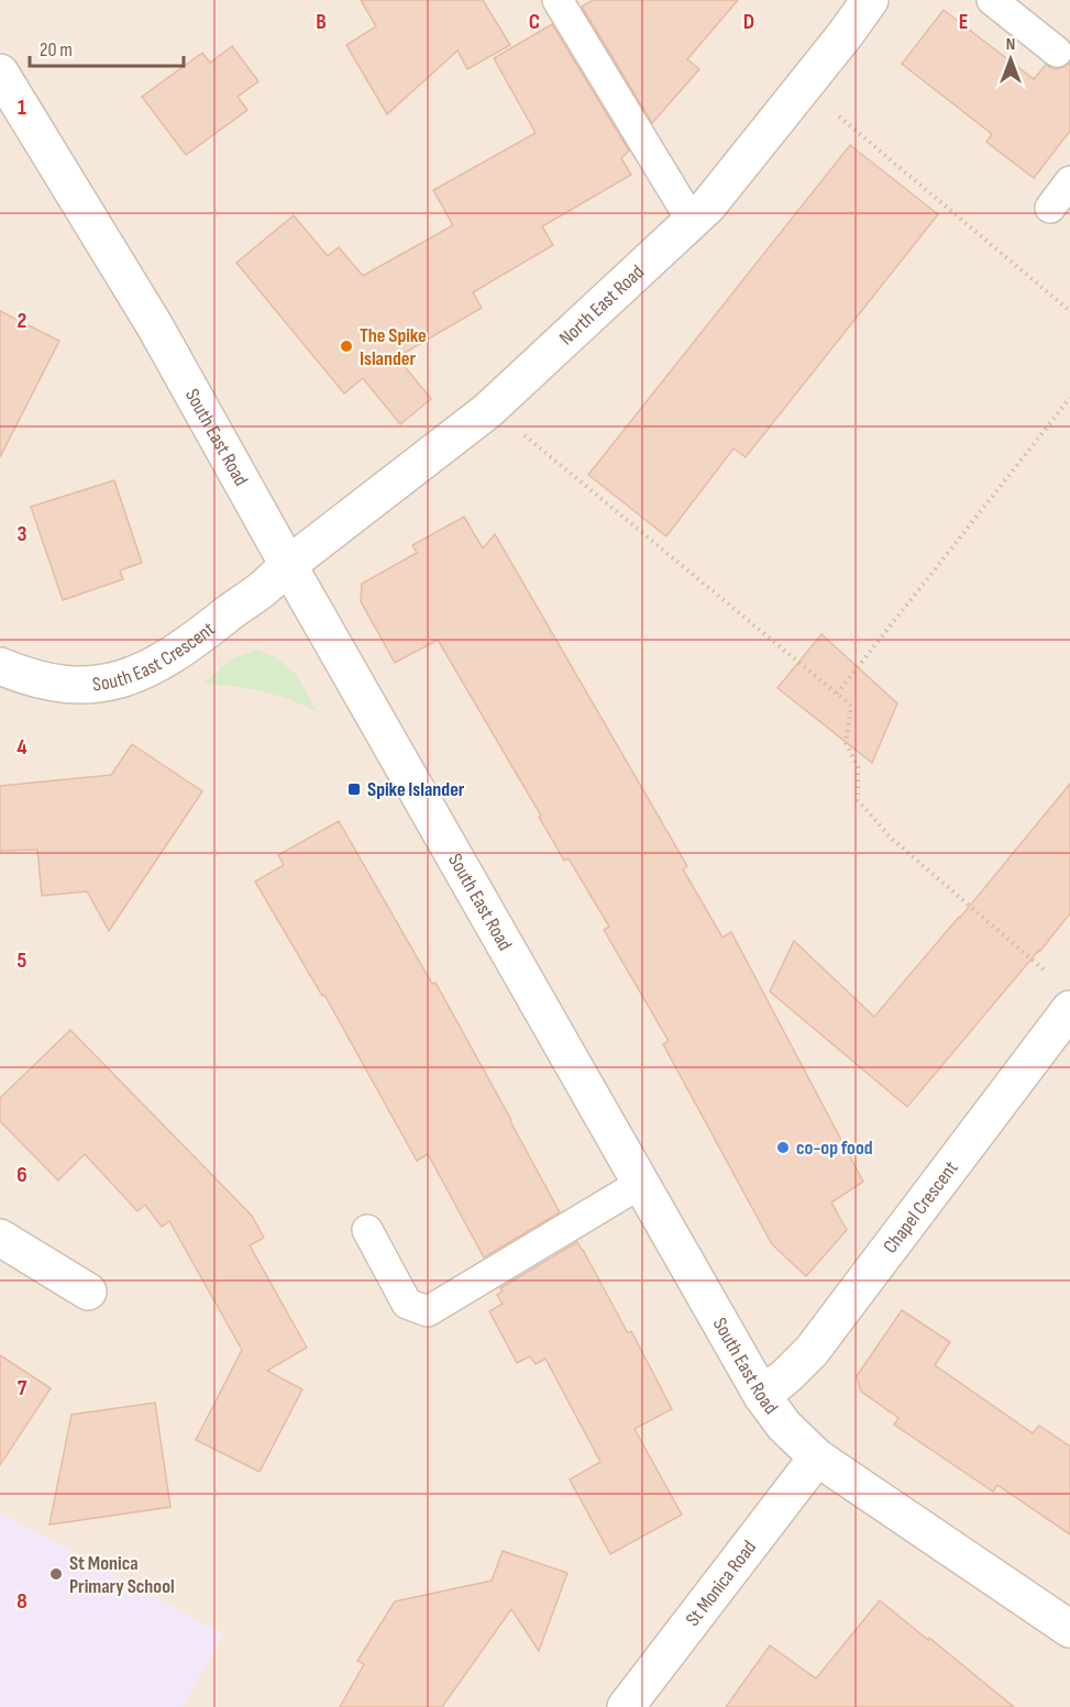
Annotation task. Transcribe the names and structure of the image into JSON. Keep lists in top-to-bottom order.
{
  "streets": {
    "street": [
      "North East Road",
      "South East Road",
      "South East Crescent",
      "Chapel Crescent",
      "St Monica Road"
    ]
  },
  "crossings": [
    ["North East Road", "South East Road"],
    ["North East Road", "South East Crescent"],
    ["South East Road", "South East Crescent"],
    ["South East Road", "Chapel Crescent"],
    ["South East Road", "St Monica Road"]
  ],
  "places": {
    "other": ["The Spike Islander", "co-op food", "St Monica Primary School"],
    "transit": ["Spike Islander"]
  },
  "scale_bar": "20 m",
  "north": "top",
  "grid": {
    "columns": [
      "B",
      "C",
      "D",
      "E"
    ],
    "rows": [
      "1",
      "2",
      "3",
      "4",
      "5",
      "6",
      "7",
      "8"
    ]
  }
}
